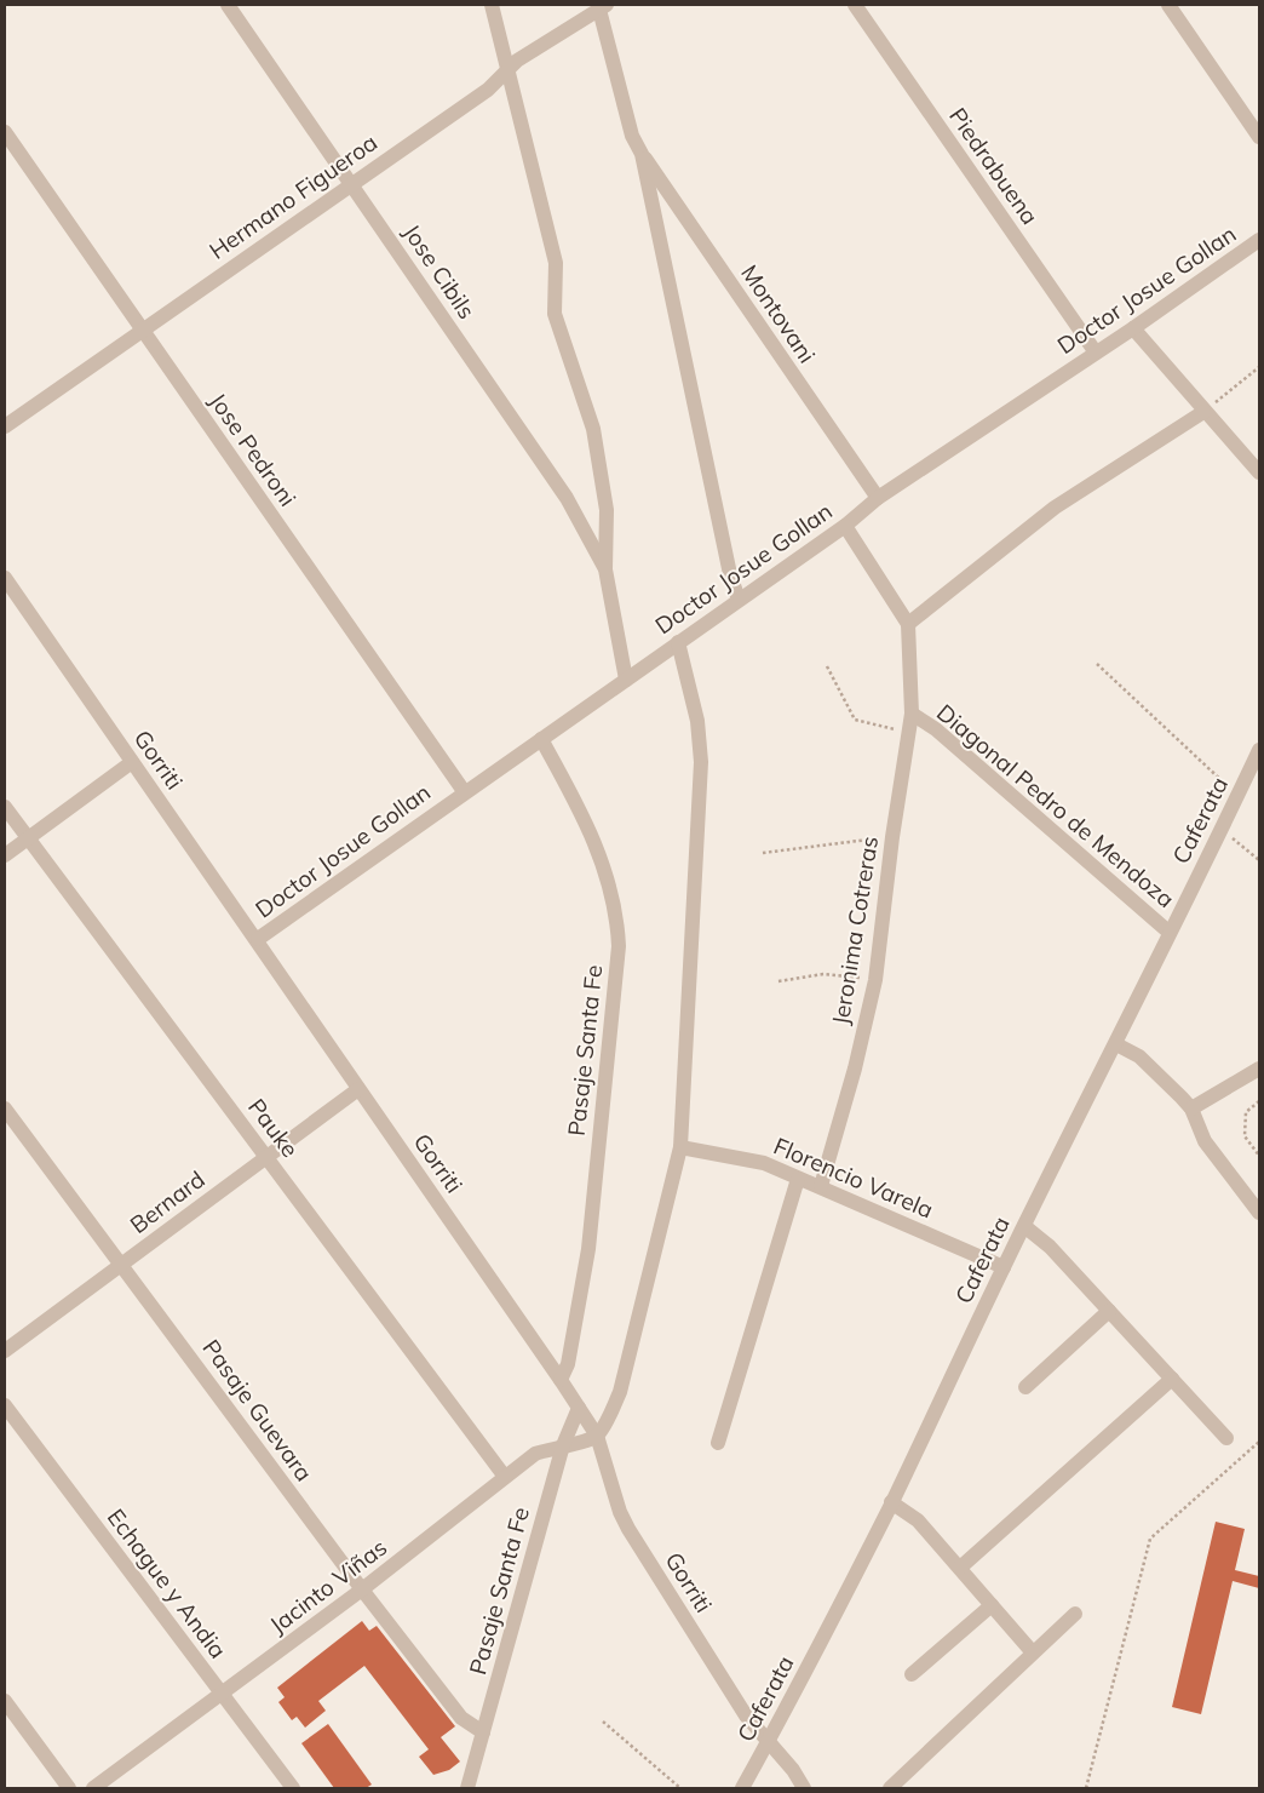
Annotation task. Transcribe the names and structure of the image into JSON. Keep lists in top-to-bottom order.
{
  "streets": {
    "street": [
      "Piedrabuena",
      "Hermano Figueroa",
      "Jose Cibils",
      "Doctor Josue Gollan",
      "Montovani",
      "Jose Pedroni",
      "Gorriti",
      "Diagonal Pedro de Mendoza",
      "Caferata",
      "Jeronima Cotreras",
      "Pasaje Santa Fe",
      "Pauke",
      "Florencio Varela",
      "Bernard",
      "Pasaje Guevara",
      "Echague y Andia",
      "Jacinto Viñas"
    ]
  },
  "crossings": [
    ["Piedrabuena", "Doctor Josue Gollan"],
    ["Hermano Figueroa", "Jose Cibils"],
    ["Hermano Figueroa", "Jose Pedroni"],
    ["Doctor Josue Gollan", "Montovani"],
    ["Doctor Josue Gollan", "Jose Pedroni"],
    ["Doctor Josue Gollan", "Gorriti"],
    ["Doctor Josue Gollan", "Pasaje Santa Fe"],
    ["Gorriti", "Caferata"],
    ["Gorriti", "Pasaje Santa Fe"],
    ["Gorriti", "Bernard"],
    ["Gorriti", "Jacinto Viñas"],
    ["Diagonal Pedro de Mendoza", "Caferata"],
    ["Diagonal Pedro de Mendoza", "Jeronima Cotreras"],
    ["Caferata", "Florencio Varela"],
    ["Jeronima Cotreras", "Florencio Varela"],
    ["Pasaje Santa Fe", "Pasaje Guevara"],
    ["Pasaje Santa Fe", "Jacinto Viñas"],
    ["Pauke", "Bernard"],
    ["Pauke", "Jacinto Viñas"],
    ["Bernard", "Pasaje Guevara"],
    ["Pasaje Guevara", "Jacinto Viñas"],
    ["Echague y Andia", "Jacinto Viñas"]
  ]
}
